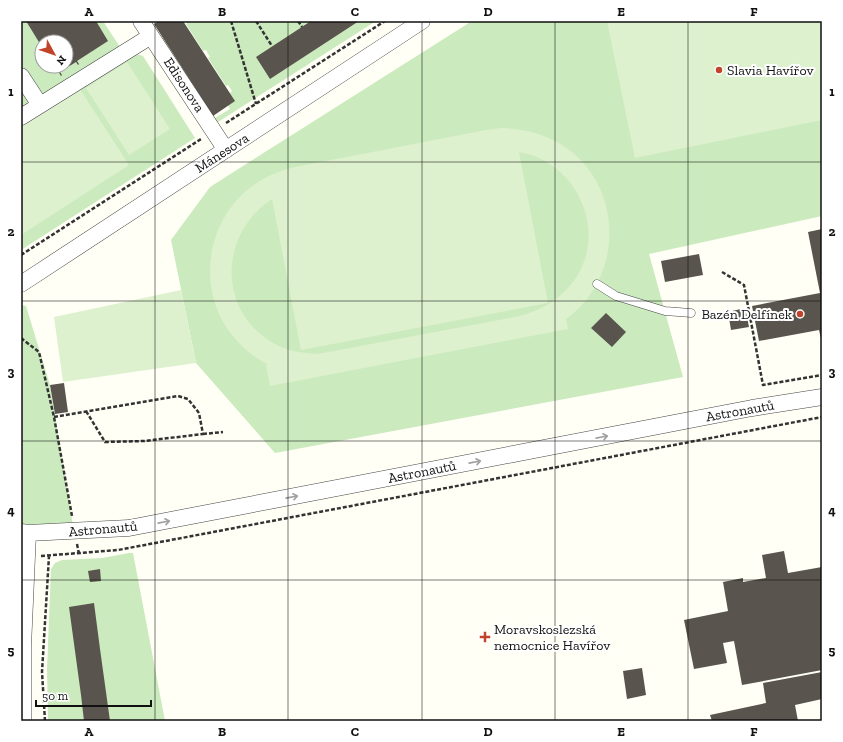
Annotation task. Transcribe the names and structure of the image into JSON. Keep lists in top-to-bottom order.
{
  "streets": {
    "street": ["Edisonova", "Mánesova", "Astronautů"]
  },
  "crossings": [
    ["Edisonova", "Mánesova"]
  ],
  "one_way": ["Astronautů"],
  "places": {
    "other": ["Slavia Havířov", "Bazén Delfínek"],
    "health": ["Moravskoslezská nemocnice Havířov"]
  },
  "scale_bar": "50 m",
  "north": "bottom right",
  "grid": {
    "columns": [
      "A",
      "B",
      "C",
      "D",
      "E",
      "F"
    ],
    "rows": [
      "1",
      "2",
      "3",
      "4",
      "5"
    ]
  }
}
